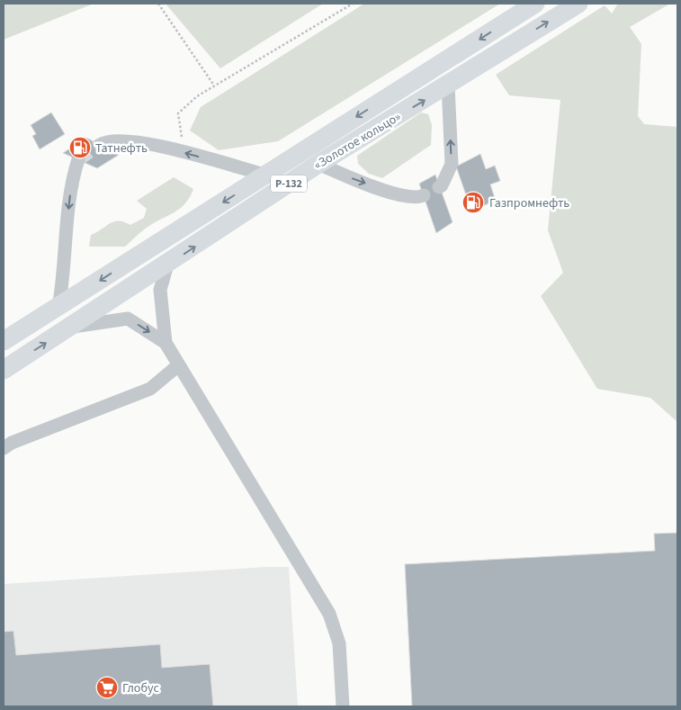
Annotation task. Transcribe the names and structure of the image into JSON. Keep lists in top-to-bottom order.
{
  "streets": {
    "highway": ["«Золотое кольцо»", "Р-132"]
  },
  "places": {
    "fuel station": ["Татнефть", "Газпромнефть"],
    "supermarket": ["Глобус"]
  }
}
